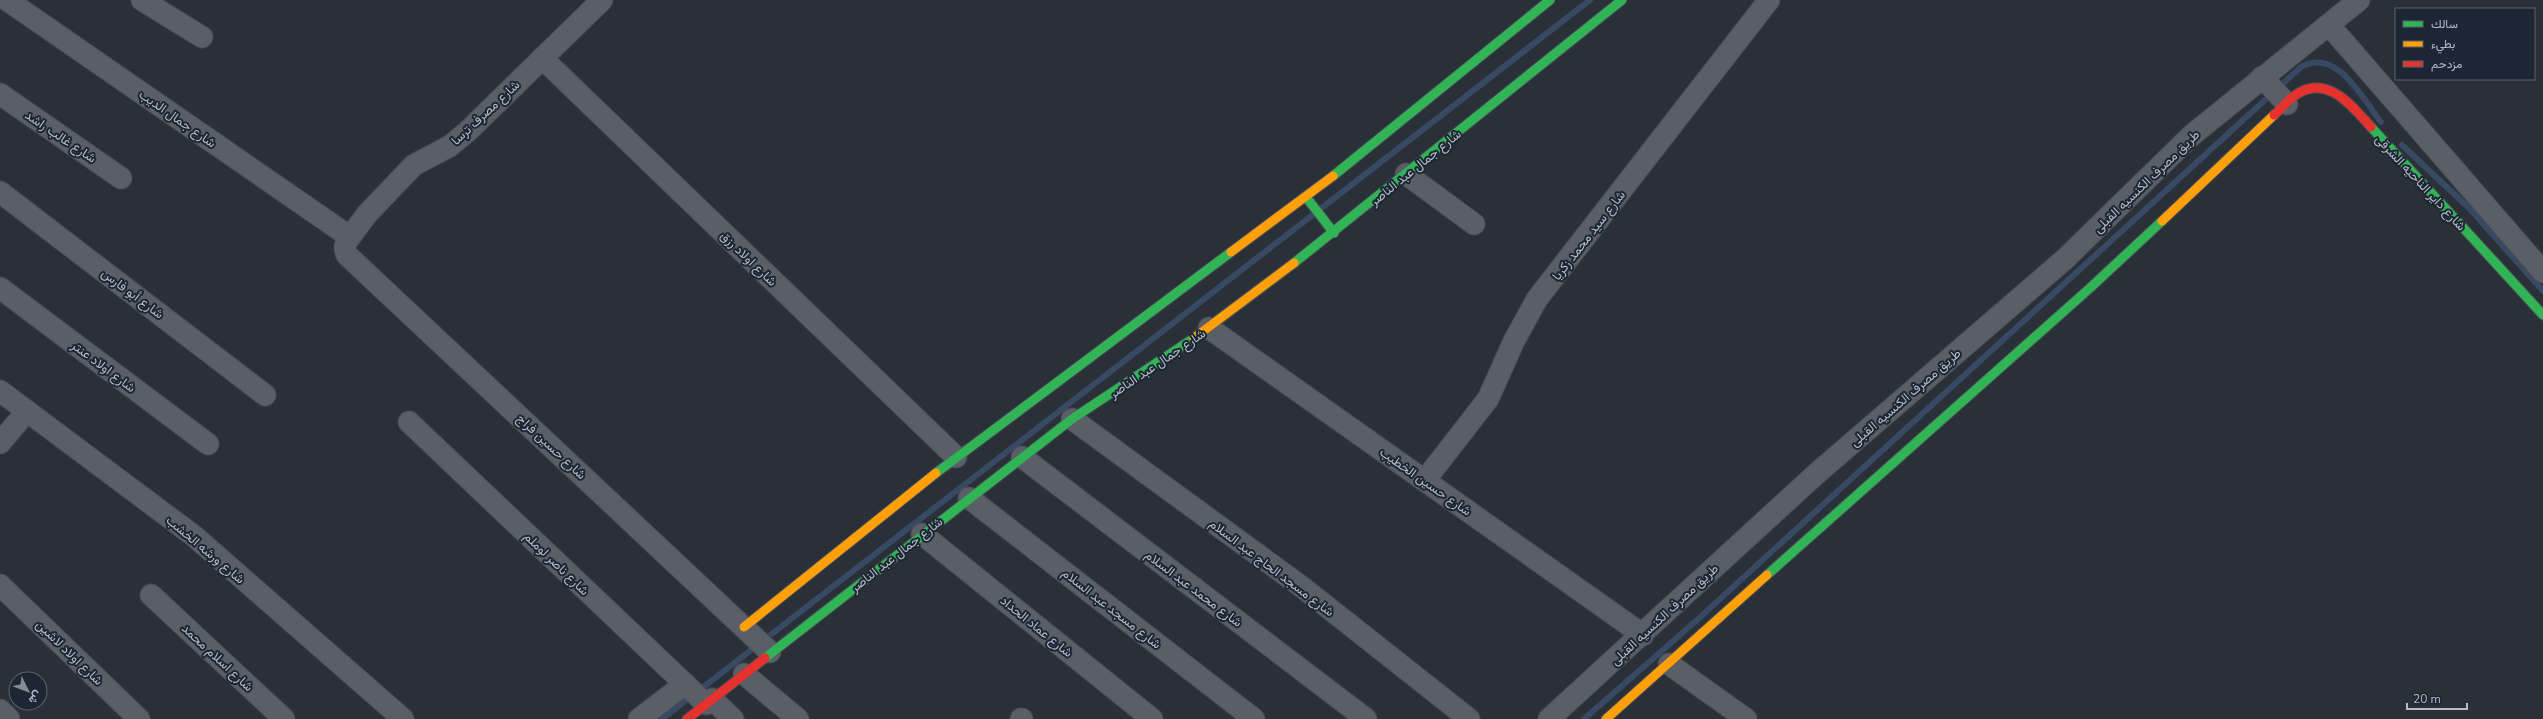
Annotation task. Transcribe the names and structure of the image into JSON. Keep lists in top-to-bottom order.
{
  "streets": {
    "street": [
      "شارع مصرف ترسا",
      "شارع جمال الديب",
      "شارع غالب راشد",
      "شارع جمال عبد الناصر",
      "طريق مصرف الكنسيه القبلى",
      "شارع داير الناحيه الشرقى",
      "شارع سيد محمد زكريا",
      "شارع اولاد رزق",
      "شارع أبو فارس",
      "شارع اولاد عنتر",
      "شارع حسين فراج",
      "شارع حسين الخطيب",
      "شارع ورشه الخشب",
      "شارع ناصر لوملم",
      "شارع مسجد الحاج عبد السلام",
      "شارع محمد عبد السلام",
      "شارع مسجد عبد السلام",
      "شارع عماد الحداد",
      "شارع اولاد لاشين",
      "شارع اسلام محمد"
    ]
  },
  "crossings": [
    ["شارع مصرف ترسا", "شارع جمال الديب"],
    ["شارع مصرف ترسا", "شارع اولاد رزق"],
    ["شارع مصرف ترسا", "شارع حسين فراج"],
    ["شارع جمال الديب", "شارع حسين فراج"],
    ["شارع جمال عبد الناصر", "شارع اولاد رزق"],
    ["شارع جمال عبد الناصر", "شارع حسين فراج"],
    ["شارع جمال عبد الناصر", "شارع حسين الخطيب"],
    ["شارع جمال عبد الناصر", "شارع ناصر لوملم"],
    ["شارع جمال عبد الناصر", "شارع مسجد الحاج عبد السلام"],
    ["شارع جمال عبد الناصر", "شارع محمد عبد السلام"],
    ["شارع جمال عبد الناصر", "شارع مسجد عبد السلام"],
    ["شارع جمال عبد الناصر", "شارع عماد الحداد"],
    ["طريق مصرف الكنسيه القبلى", "شارع حسين الخطيب"],
    ["شارع سيد محمد زكريا", "شارع حسين الخطيب"]
  ],
  "legend": ["سالك", "بطيء", "مزدحم"],
  "scale_bar": "20 m",
  "north": "bottom right"
}
